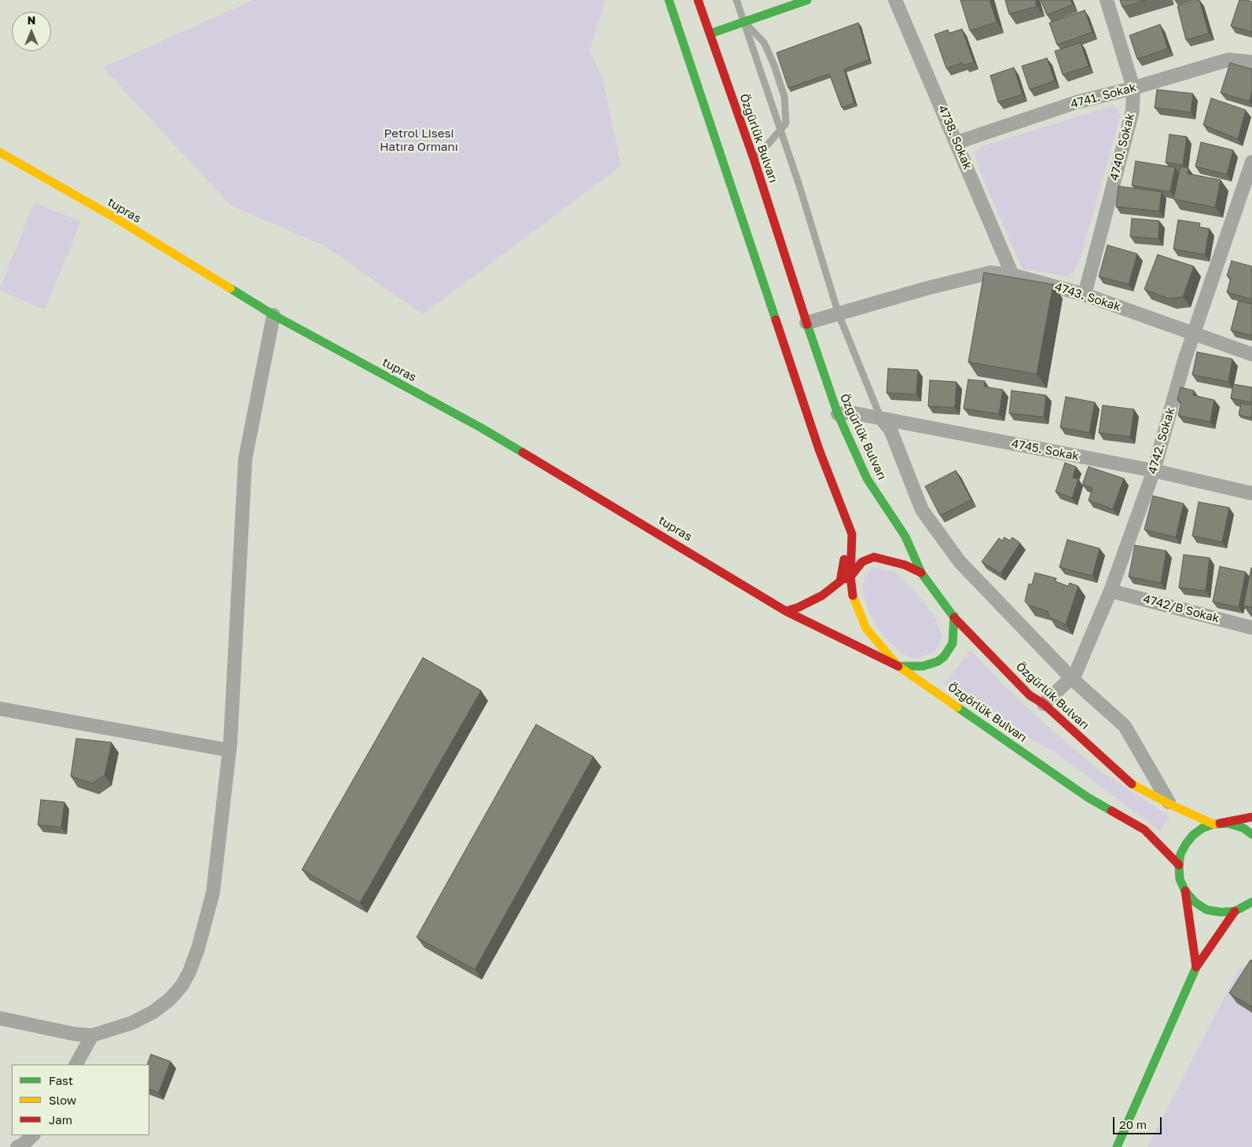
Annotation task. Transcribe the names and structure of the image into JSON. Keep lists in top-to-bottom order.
{
  "streets": {
    "main road": ["Özgürlük Bulvarı", "tupras", "Özgörlük Bulvarı"],
    "street": [
      "4741. Sokak",
      "4738. Sokak",
      "4740. Sokak",
      "4743. Sokak",
      "4742. Sokak",
      "4745. Sokak",
      "4742/B Sokak"
    ]
  },
  "crossings": [
    ["4741. Sokak", "4738. Sokak"],
    ["4741. Sokak", "4740. Sokak"],
    ["4738. Sokak", "4743. Sokak"],
    ["Özgürlük Bulvarı", "tupras"],
    ["Özgürlük Bulvarı", "4743. Sokak"],
    ["Özgürlük Bulvarı", "4742. Sokak"],
    ["Özgürlük Bulvarı", "4745. Sokak"],
    ["Özgürlük Bulvarı", "Özgörlük Bulvarı"],
    ["4740. Sokak", "4743. Sokak"],
    ["tupras", "Özgörlük Bulvarı"],
    ["4743. Sokak", "4742. Sokak"],
    ["4742. Sokak", "4745. Sokak"],
    ["4742. Sokak", "4742/B Sokak"]
  ],
  "parks": ["Petrol Lisesi Hatıra Ormanı"],
  "legend": ["Fast", "Slow", "Jam"],
  "scale_bar": "20 m",
  "north": "top"
}
